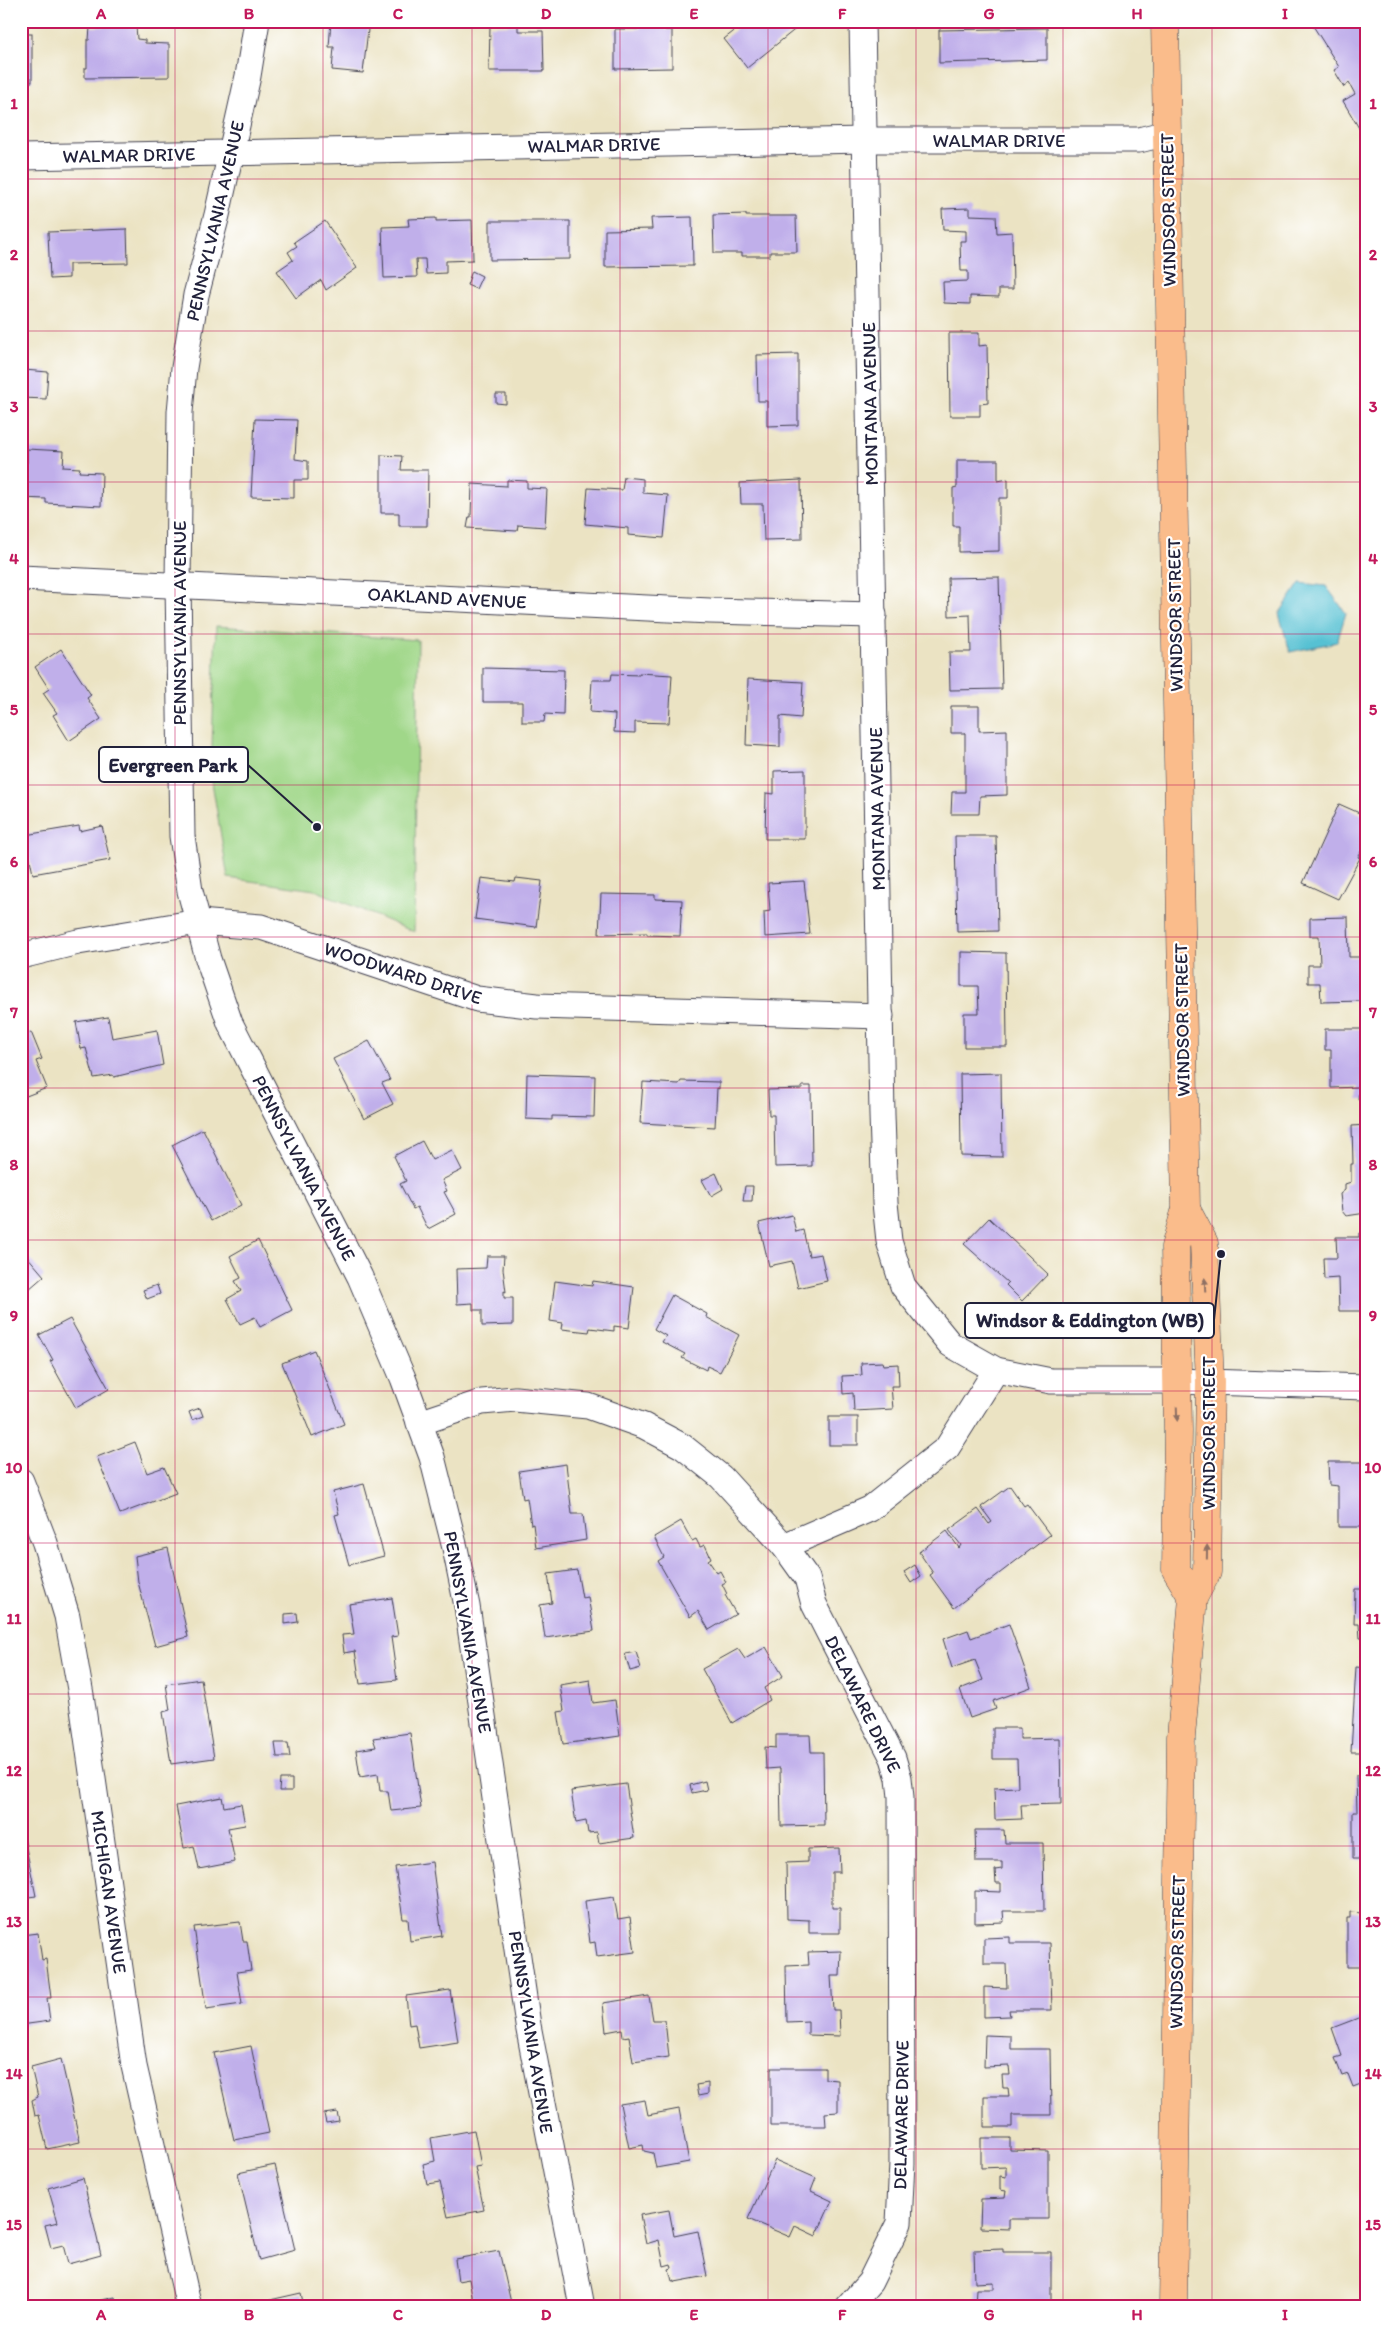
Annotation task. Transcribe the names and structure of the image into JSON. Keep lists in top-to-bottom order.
{
  "streets": {
    "main road": ["WINDSOR STREET"],
    "street": [
      "WALMAR DRIVE",
      "PENNSYLVANIA AVENUE",
      "MONTANA AVENUE",
      "OAKLAND AVENUE",
      "WOODWARD DRIVE",
      "DELAWARE DRIVE",
      "MICHIGAN AVENUE"
    ]
  },
  "crossings": [
    ["WALMAR DRIVE", "WINDSOR STREET"],
    ["WALMAR DRIVE", "PENNSYLVANIA AVENUE"],
    ["WALMAR DRIVE", "MONTANA AVENUE"],
    ["WINDSOR STREET", "MONTANA AVENUE"],
    ["PENNSYLVANIA AVENUE", "OAKLAND AVENUE"],
    ["PENNSYLVANIA AVENUE", "WOODWARD DRIVE"],
    ["PENNSYLVANIA AVENUE", "DELAWARE DRIVE"],
    ["MONTANA AVENUE", "OAKLAND AVENUE"],
    ["MONTANA AVENUE", "WOODWARD DRIVE"]
  ],
  "places": ["Evergreen Park", "Windsor & Eddington (WB)"],
  "grid": {
    "columns": [
      "A",
      "B",
      "C",
      "D",
      "E",
      "F",
      "G",
      "H",
      "I"
    ],
    "rows": [
      "1",
      "2",
      "3",
      "4",
      "5",
      "6",
      "7",
      "8",
      "9",
      "10",
      "11",
      "12",
      "13",
      "14",
      "15"
    ]
  }
}
